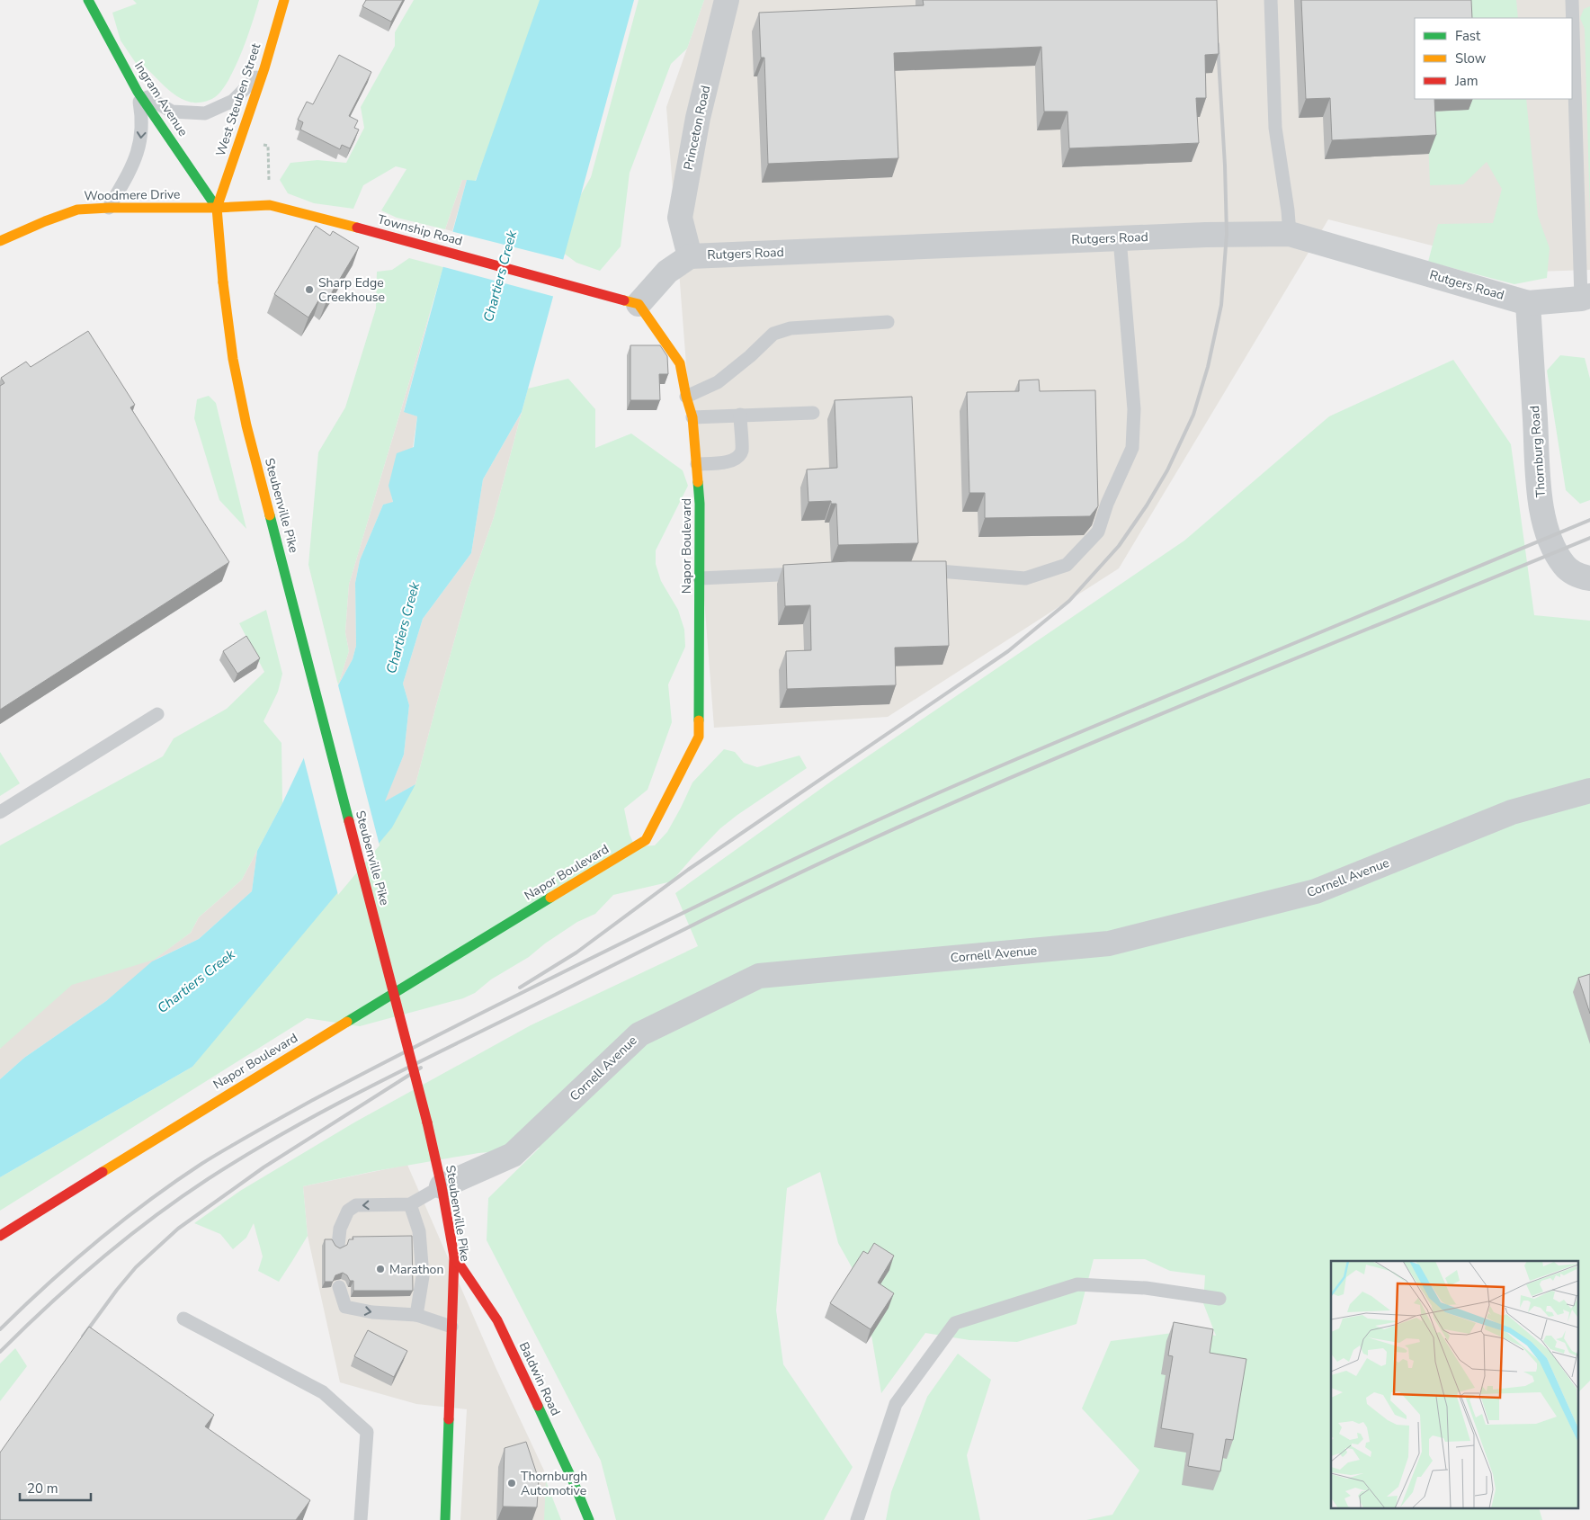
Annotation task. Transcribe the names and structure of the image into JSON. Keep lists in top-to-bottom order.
{
  "streets": {
    "street": [
      "Ingram Avenue",
      "West Steuben Street",
      "Princeton Road",
      "Woodmere Drive",
      "Township Road",
      "Rutgers Road",
      "Thornburg Road",
      "Steubenville Pike",
      "Napor Boulevard",
      "Cornell Avenue",
      "Baldwin Road"
    ]
  },
  "crossings": [
    ["Ingram Avenue", "West Steuben Street"],
    ["Ingram Avenue", "Woodmere Drive"],
    ["Ingram Avenue", "Township Road"],
    ["Ingram Avenue", "Steubenville Pike"],
    ["West Steuben Street", "Woodmere Drive"],
    ["West Steuben Street", "Township Road"],
    ["West Steuben Street", "Steubenville Pike"],
    ["Princeton Road", "Rutgers Road"],
    ["Woodmere Drive", "Township Road"],
    ["Woodmere Drive", "Steubenville Pike"],
    ["Township Road", "Rutgers Road"],
    ["Township Road", "Steubenville Pike"],
    ["Township Road", "Napor Boulevard"],
    ["Rutgers Road", "Thornburg Road"],
    ["Rutgers Road", "Napor Boulevard"],
    ["Steubenville Pike", "Cornell Avenue"],
    ["Steubenville Pike", "Baldwin Road"]
  ],
  "water": ["Chartiers Creek"],
  "places": ["Sharp Edge Creekhouse", "Marathon", "Thornburgh Automotive"],
  "legend": ["Fast", "Slow", "Jam"],
  "scale_bar": "20 m"
}
